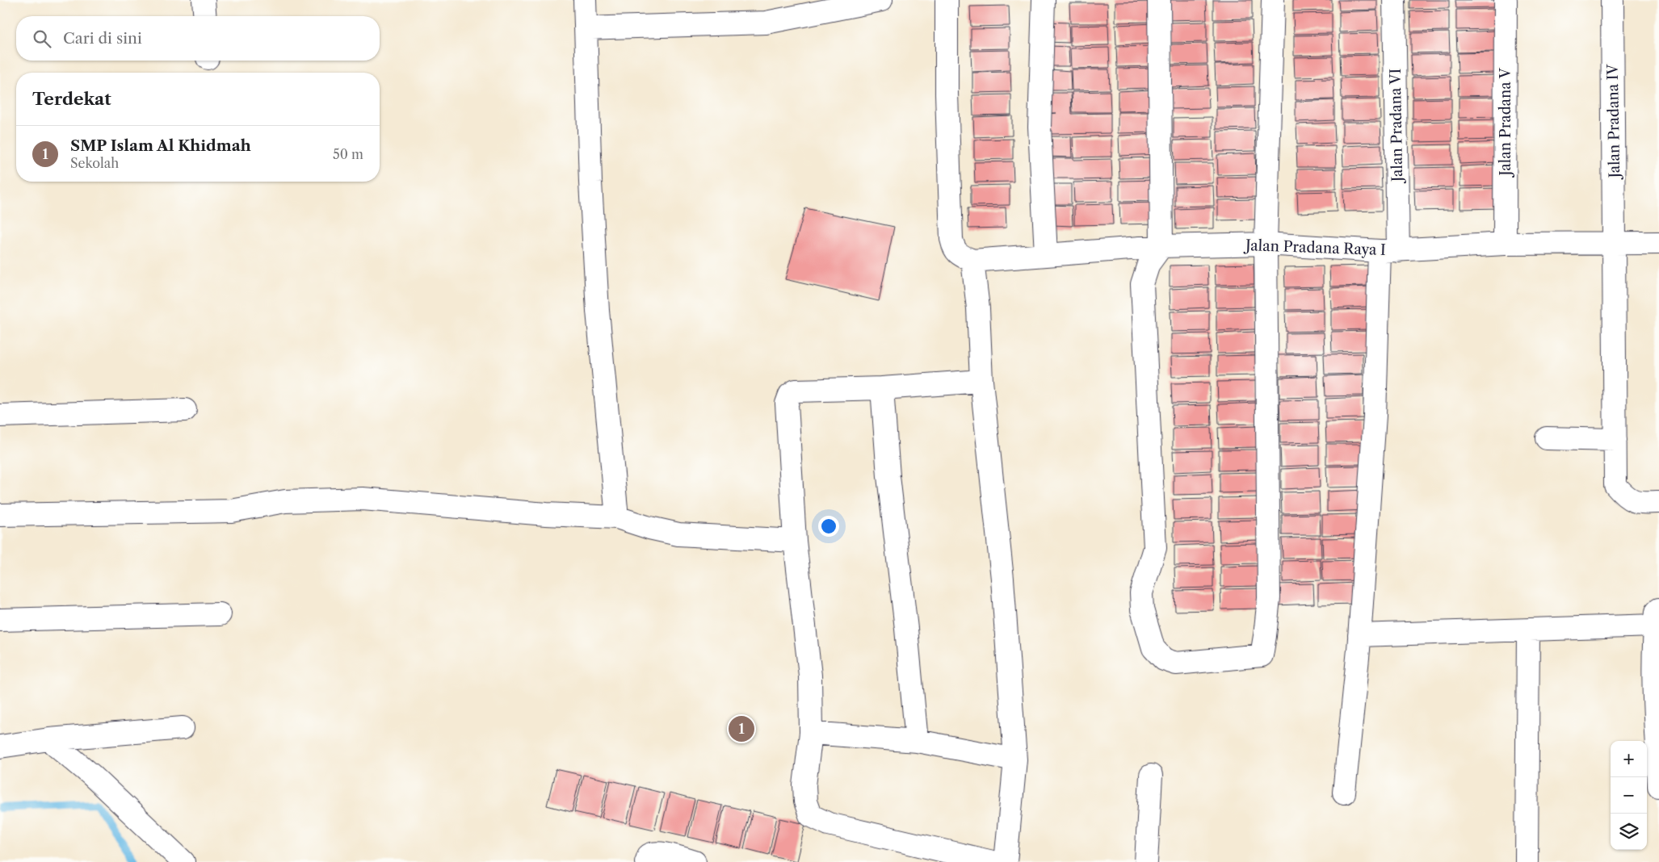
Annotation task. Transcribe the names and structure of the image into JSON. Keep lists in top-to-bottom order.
{
  "streets": {
    "street": [
      "Jalan Pradana IV",
      "Jalan Pradana V",
      "Jalan Pradana VI",
      "Jalan Pradana Raya I"
    ]
  },
  "crossings": [
    ["Jalan Pradana IV", "Jalan Pradana Raya I"],
    ["Jalan Pradana V", "Jalan Pradana Raya I"],
    ["Jalan Pradana VI", "Jalan Pradana Raya I"]
  ],
  "page": {
    "search": "Cari di sini",
    "heading": "Terdekat",
    "list": [
      {
        "mark": "1",
        "name": "SMP Islam Al Khidmah",
        "note": "Sekolah",
        "value": "50 m"
      }
    ],
    "pins": "1",
    "map_buttons": ["+", "−"]
  }
}
